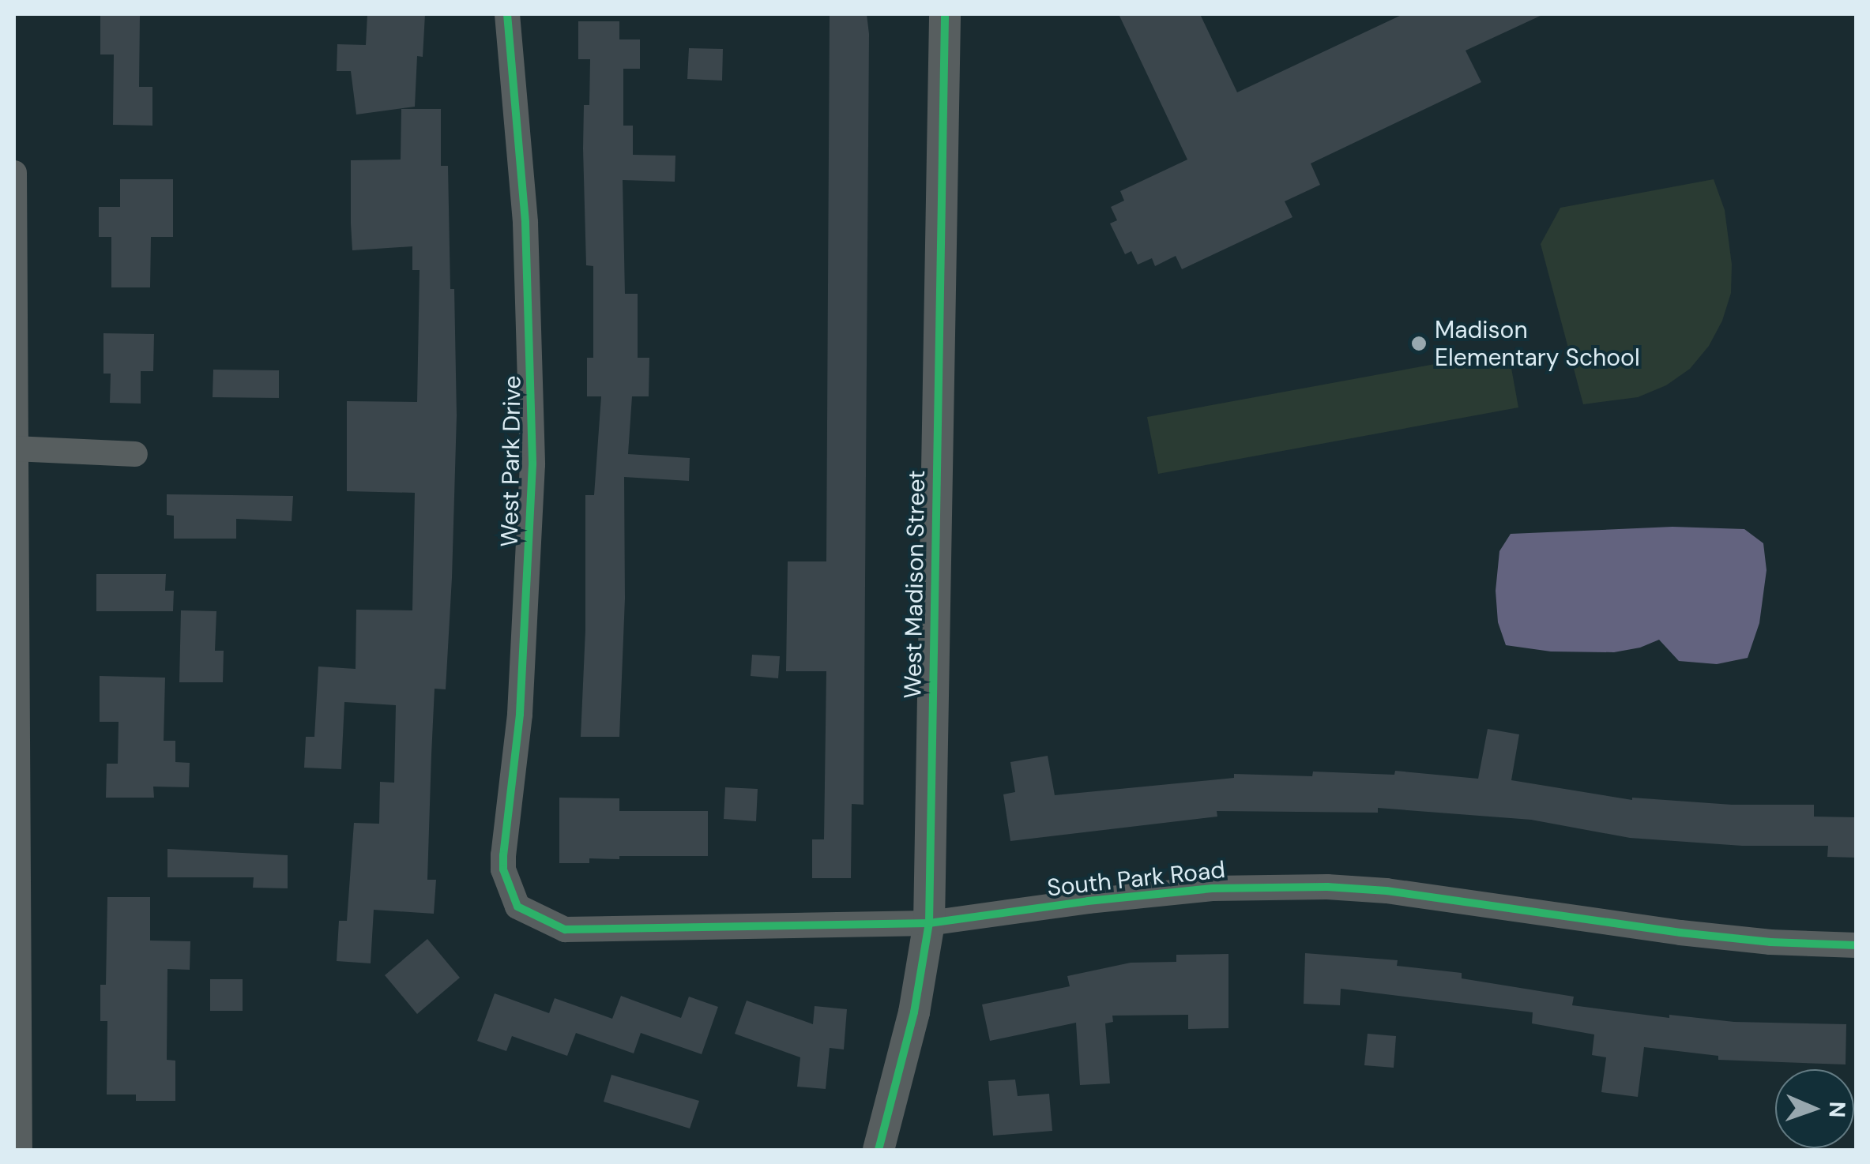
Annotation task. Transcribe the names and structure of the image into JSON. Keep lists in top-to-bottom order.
{
  "streets": {
    "street": ["West Park Drive", "West Madison Street", "South Park Road"]
  },
  "crossings": [
    ["West Park Drive", "South Park Road"],
    ["West Madison Street", "South Park Road"]
  ],
  "places": ["Madison Elementary School"],
  "north": "right"
}
